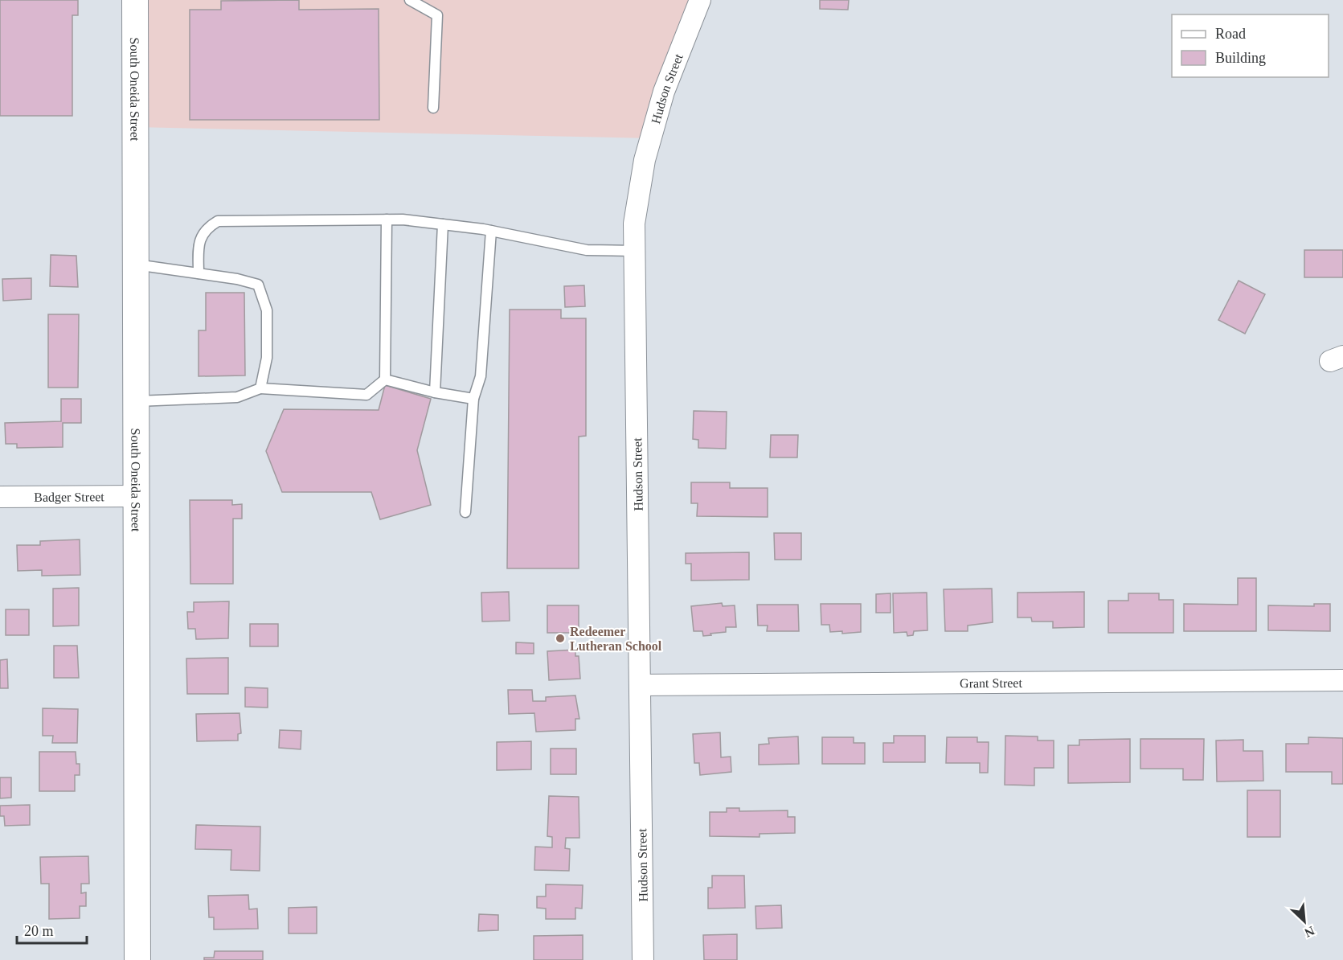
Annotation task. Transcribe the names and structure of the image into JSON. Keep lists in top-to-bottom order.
{
  "streets": {
    "street": [
      "Hudson Street",
      "South Oneida Street",
      "Badger Street",
      "Grant Street"
    ]
  },
  "crossings": [
    ["Hudson Street", "Grant Street"],
    ["South Oneida Street", "Badger Street"]
  ],
  "places": ["Redeemer Lutheran School"],
  "legend": ["Road", "Building"],
  "scale_bar": "20 m",
  "north": "bottom right"
}
